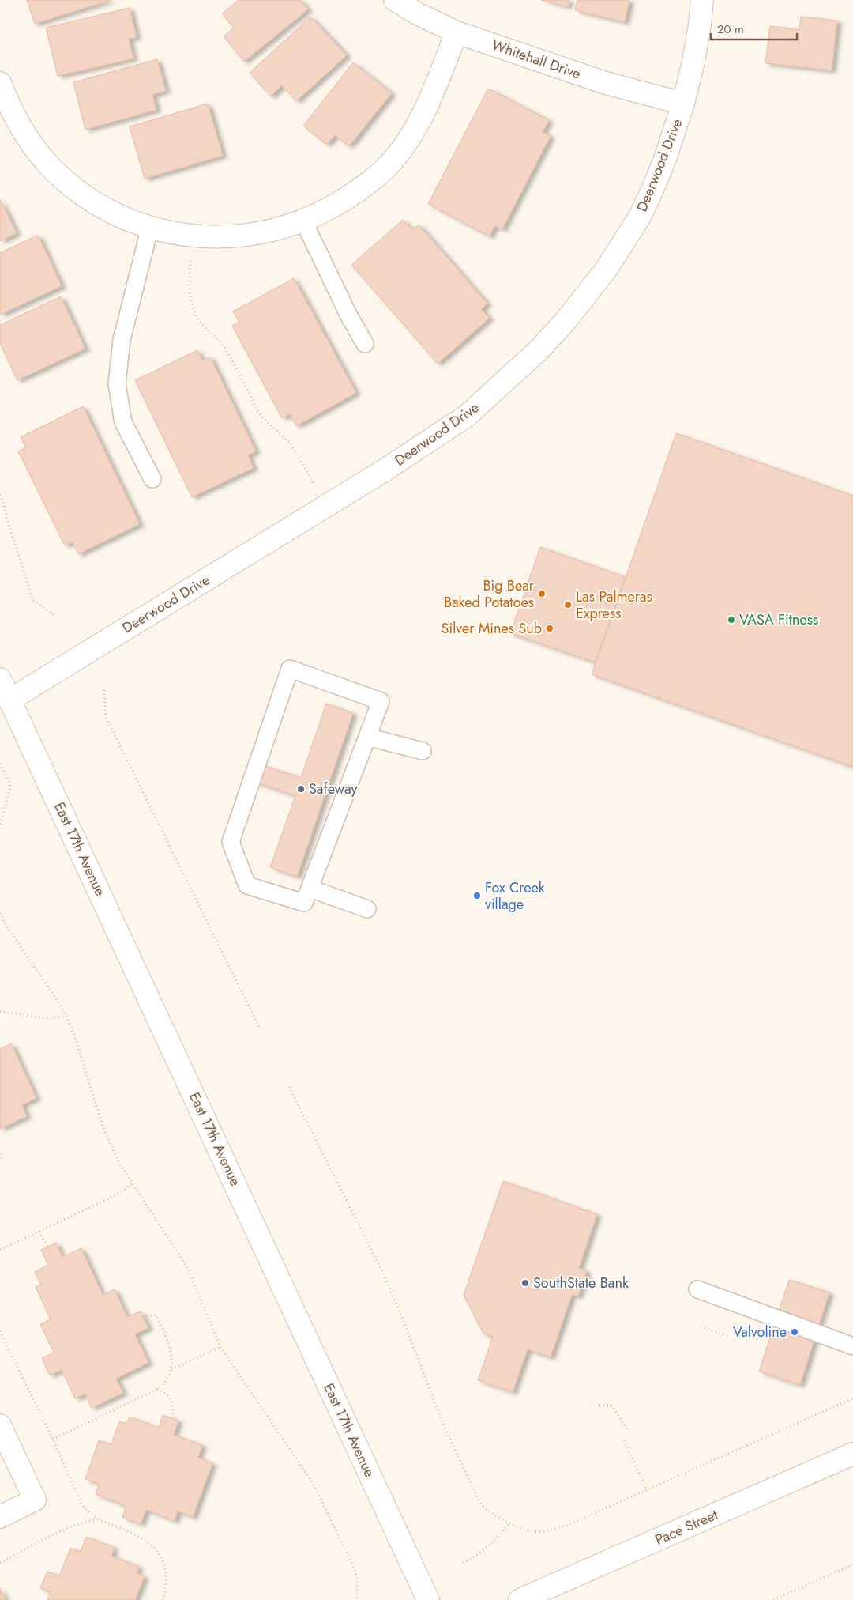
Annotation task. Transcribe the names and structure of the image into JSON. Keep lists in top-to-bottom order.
{
  "streets": {
    "street": [
      "Whitehall Drive",
      "Deerwood Drive",
      "East 17th Avenue",
      "Pace Street"
    ]
  },
  "crossings": [
    ["Whitehall Drive", "Deerwood Drive"],
    ["Deerwood Drive", "East 17th Avenue"]
  ],
  "places": [
    "Big Bear Baked Potatoes",
    "Las Palmeras Express",
    "VASA Fitness",
    "Silver Mines Sub",
    "Safeway",
    "Fox Creek village",
    "SouthState Bank",
    "Valvoline"
  ],
  "scale_bar": "20 m"
}
